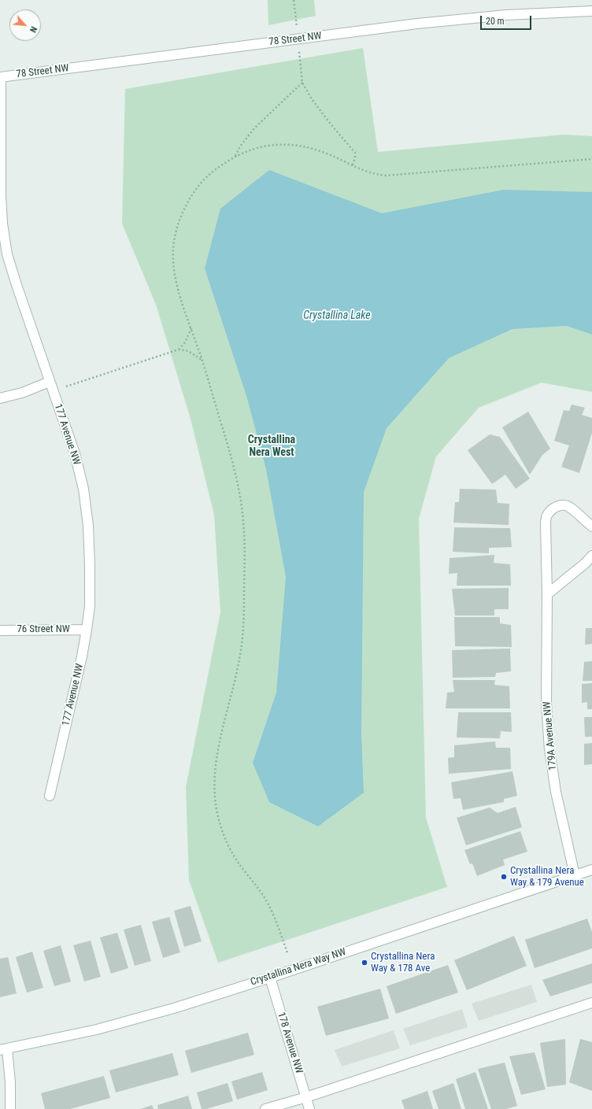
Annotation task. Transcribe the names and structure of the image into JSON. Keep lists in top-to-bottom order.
{
  "streets": {
    "street": [
      "78 Street NW",
      "177 Avenue NW",
      "76 Street NW",
      "179A Avenue NW",
      "Crystallina Nera Way NW",
      "178 Avenue NW"
    ]
  },
  "crossings": [
    ["78 Street NW", "177 Avenue NW"],
    ["177 Avenue NW", "76 Street NW"],
    ["179A Avenue NW", "Crystallina Nera Way NW"],
    ["Crystallina Nera Way NW", "178 Avenue NW"]
  ],
  "districts": ["Crystallina Nera West"],
  "water": ["Crystallina Lake"],
  "places": ["Crystallina Nera Way & 179 Avenue", "Crystallina Nera Way & 178 Ave"],
  "scale_bar": "20 m",
  "north": "bottom right"
}
